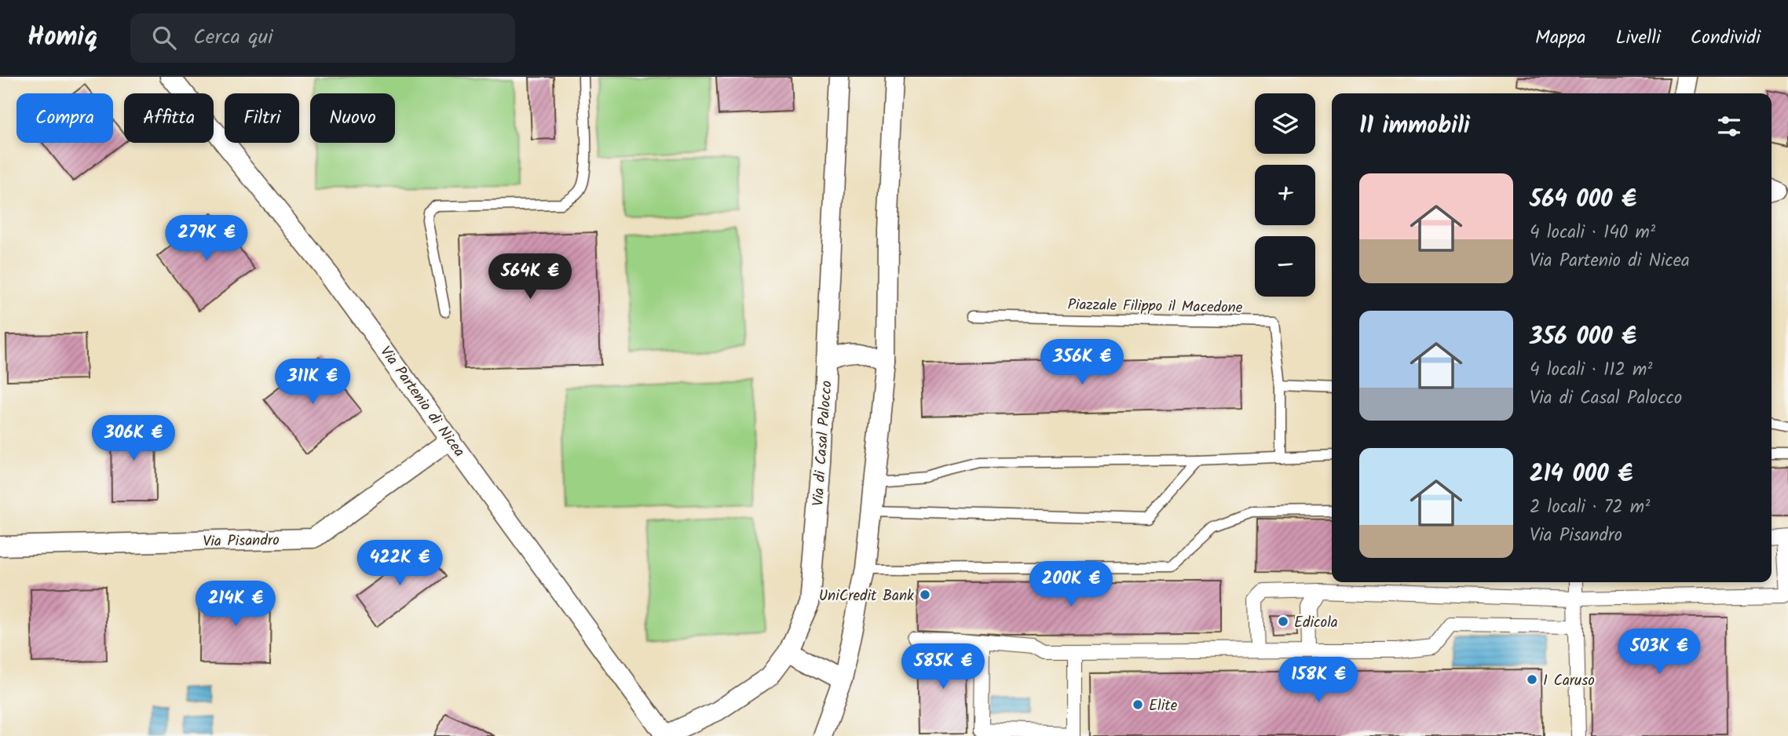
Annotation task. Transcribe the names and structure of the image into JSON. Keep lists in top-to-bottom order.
{
  "streets": {
    "street": ["Via Partenio di Nicea", "Via di Casal Palocco", "Via Pisandro"],
    "lane": ["Piazzale Filippo il Macedone"]
  },
  "crossings": [
    ["Via Partenio di Nicea", "Via di Casal Palocco"],
    ["Via Partenio di Nicea", "Via Pisandro"]
  ],
  "places": [
    "UniCredit Bank",
    "Edicola",
    "I Caruso",
    "Elite"
  ],
  "page": {
    "header": "Homiq",
    "search": "Cerca qui",
    "nav": ["Mappa", "Livelli", "Condividi"],
    "map_buttons": ["+", "−"],
    "chip": [
      "Compra",
      "Affitta",
      "Filtri",
      "Nuovo"
    ],
    "heading": "11 immobili",
    "list": [
      {
        "name": "564 000 €",
        "note": "4 locali · 140 m² · Via Partenio di Nicea"
      },
      {
        "name": "356 000 €",
        "note": "4 locali · 112 m² · Via di Casal Palocco"
      },
      {
        "name": "214 000 €",
        "note": "2 locali · 72 m² · Via Pisandro"
      }
    ],
    "price": [
      "279K €",
      "564K €",
      "356K €",
      "311K €",
      "306K €",
      "422K €",
      "200K €",
      "214K €",
      "503K €",
      "585K €",
      "158K €"
    ]
  }
}
